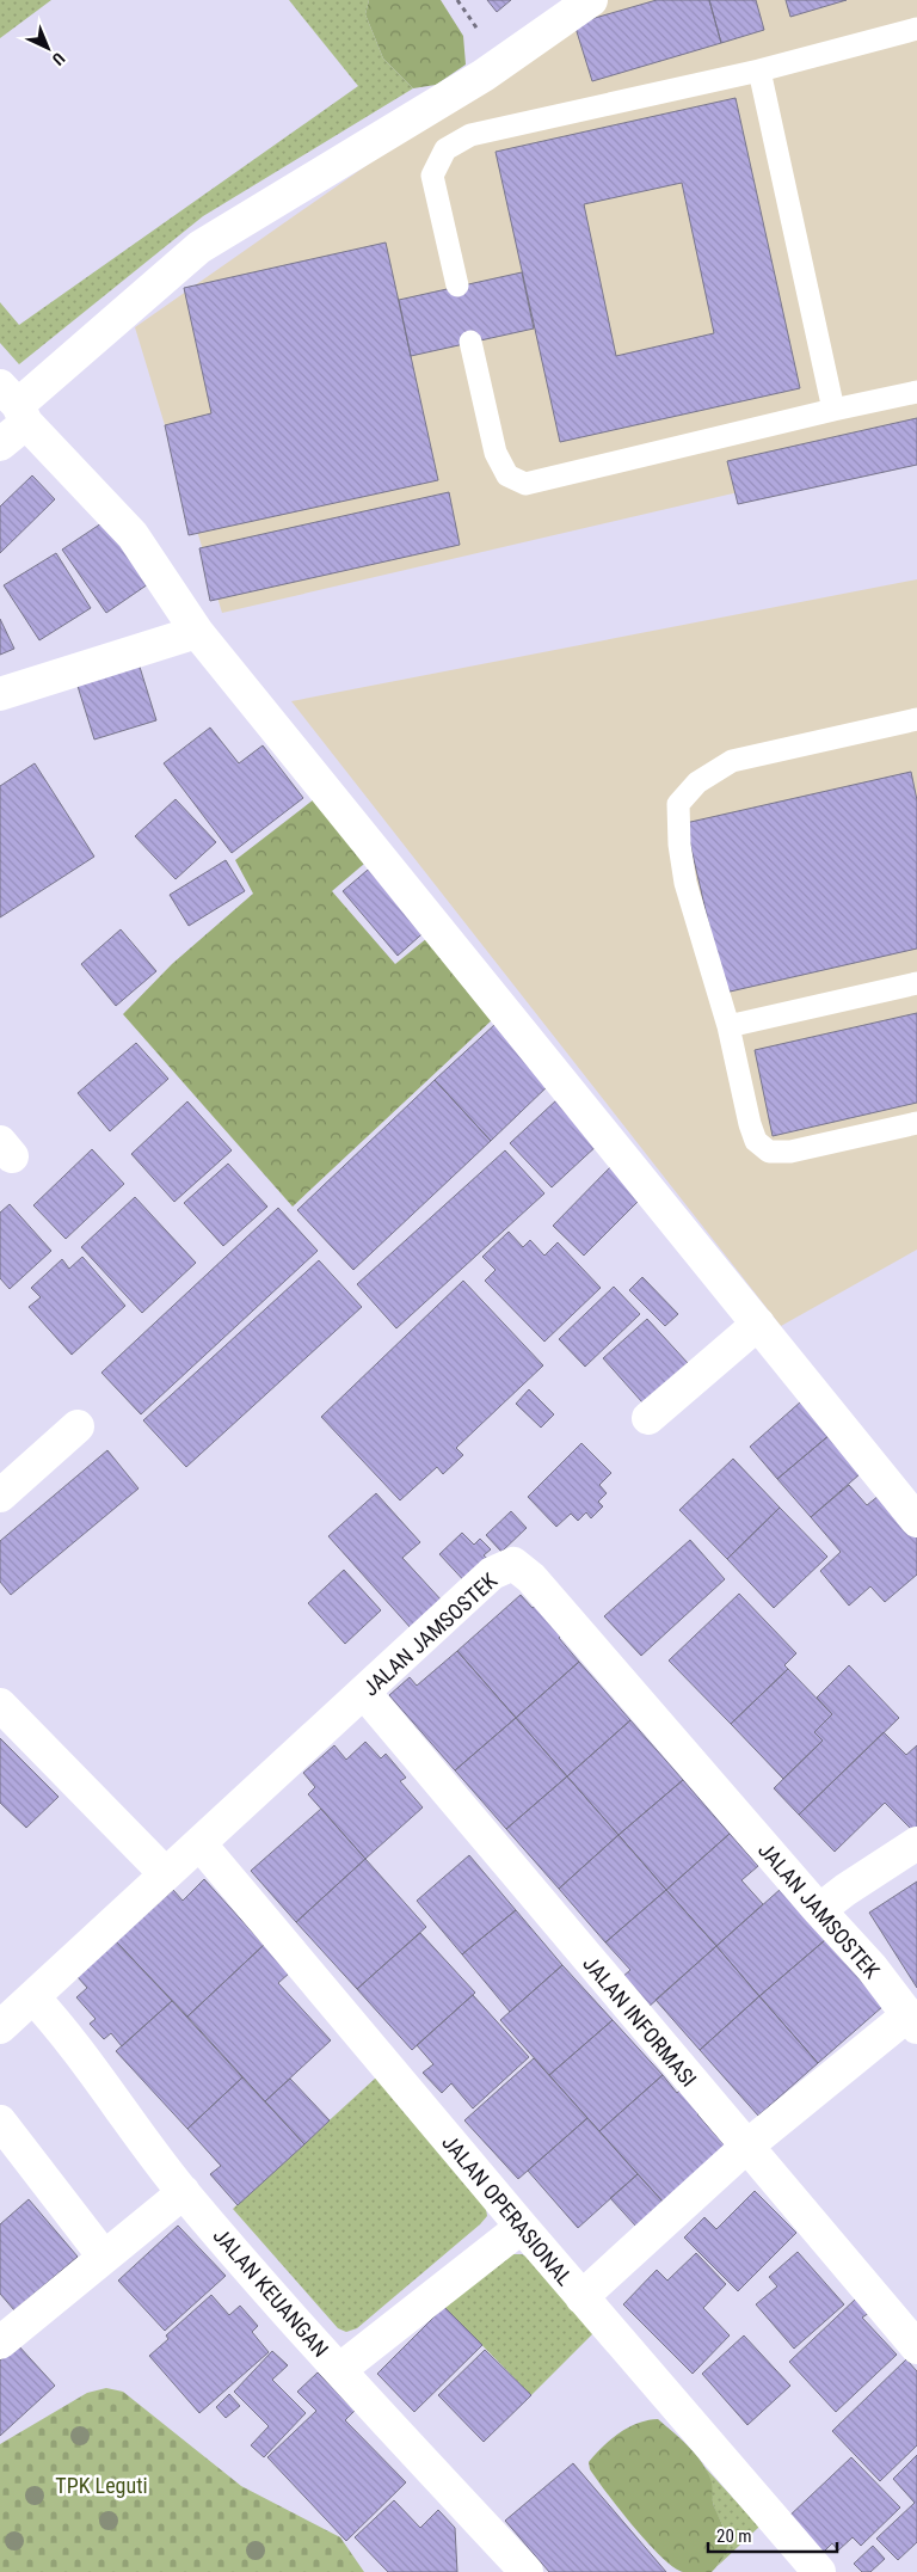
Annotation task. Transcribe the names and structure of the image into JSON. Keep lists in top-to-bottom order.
{
  "streets": {
    "street": [
      "JALAN JAMSOSTEK",
      "JALAN INFORMASI",
      "JALAN OPERASIONAL",
      "JALAN KEUANGAN"
    ]
  },
  "crossings": [
    ["JALAN JAMSOSTEK", "JALAN INFORMASI"],
    ["JALAN JAMSOSTEK", "JALAN OPERASIONAL"],
    ["JALAN JAMSOSTEK", "JALAN KEUANGAN"]
  ],
  "parks": ["TPK Leguti"],
  "scale_bar": "20 m",
  "north": "bottom right"
}
